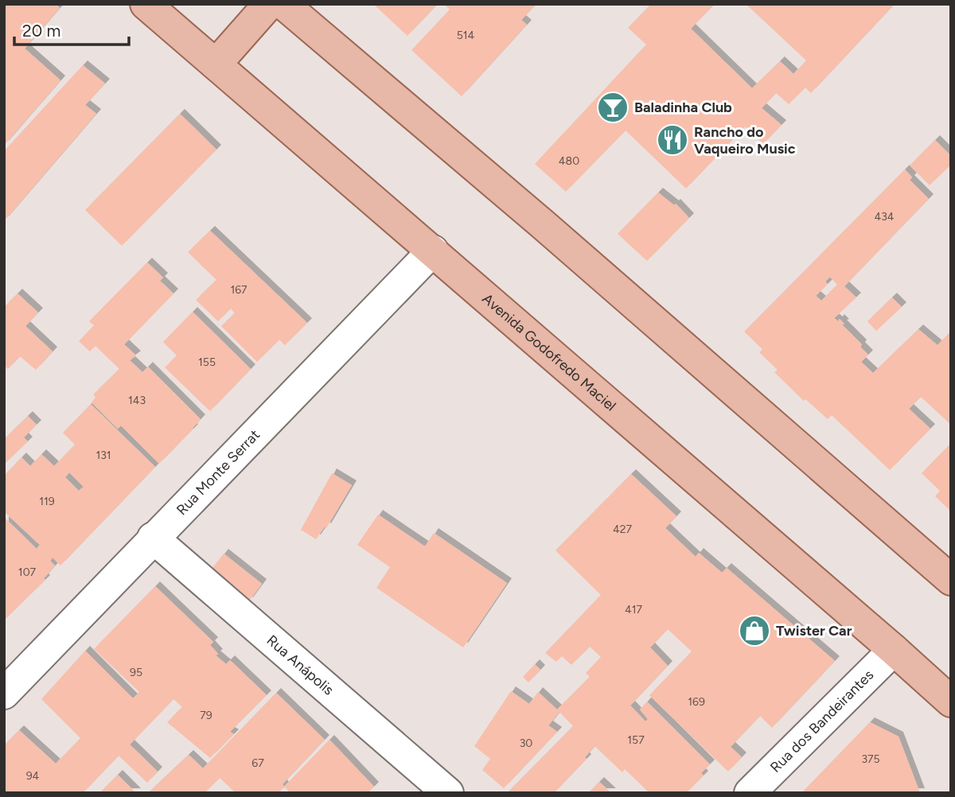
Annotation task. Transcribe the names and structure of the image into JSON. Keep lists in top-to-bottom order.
{
  "streets": {
    "main road": ["Avenida Godofredo Maciel"],
    "street": ["Rua Monte Serrat", "Rua Anápolis", "Rua dos Bandeirantes"]
  },
  "crossings": [
    ["Avenida Godofredo Maciel", "Rua Monte Serrat"],
    ["Avenida Godofredo Maciel", "Rua dos Bandeirantes"],
    ["Rua Monte Serrat", "Rua Anápolis"]
  ],
  "places": {
    "bar": ["Baladinha Club"],
    "restaurant": ["Rancho do Vaqueiro Music"],
    "shop": ["Twister Car"]
  },
  "house_numbers": [
    "514",
    "480",
    "434",
    "167",
    "155",
    "143",
    "131",
    "119",
    "427",
    "107",
    "417",
    "95",
    "169",
    "79",
    "157",
    "30",
    "375",
    "67",
    "94"
  ],
  "scale_bar": "20 m"
}
